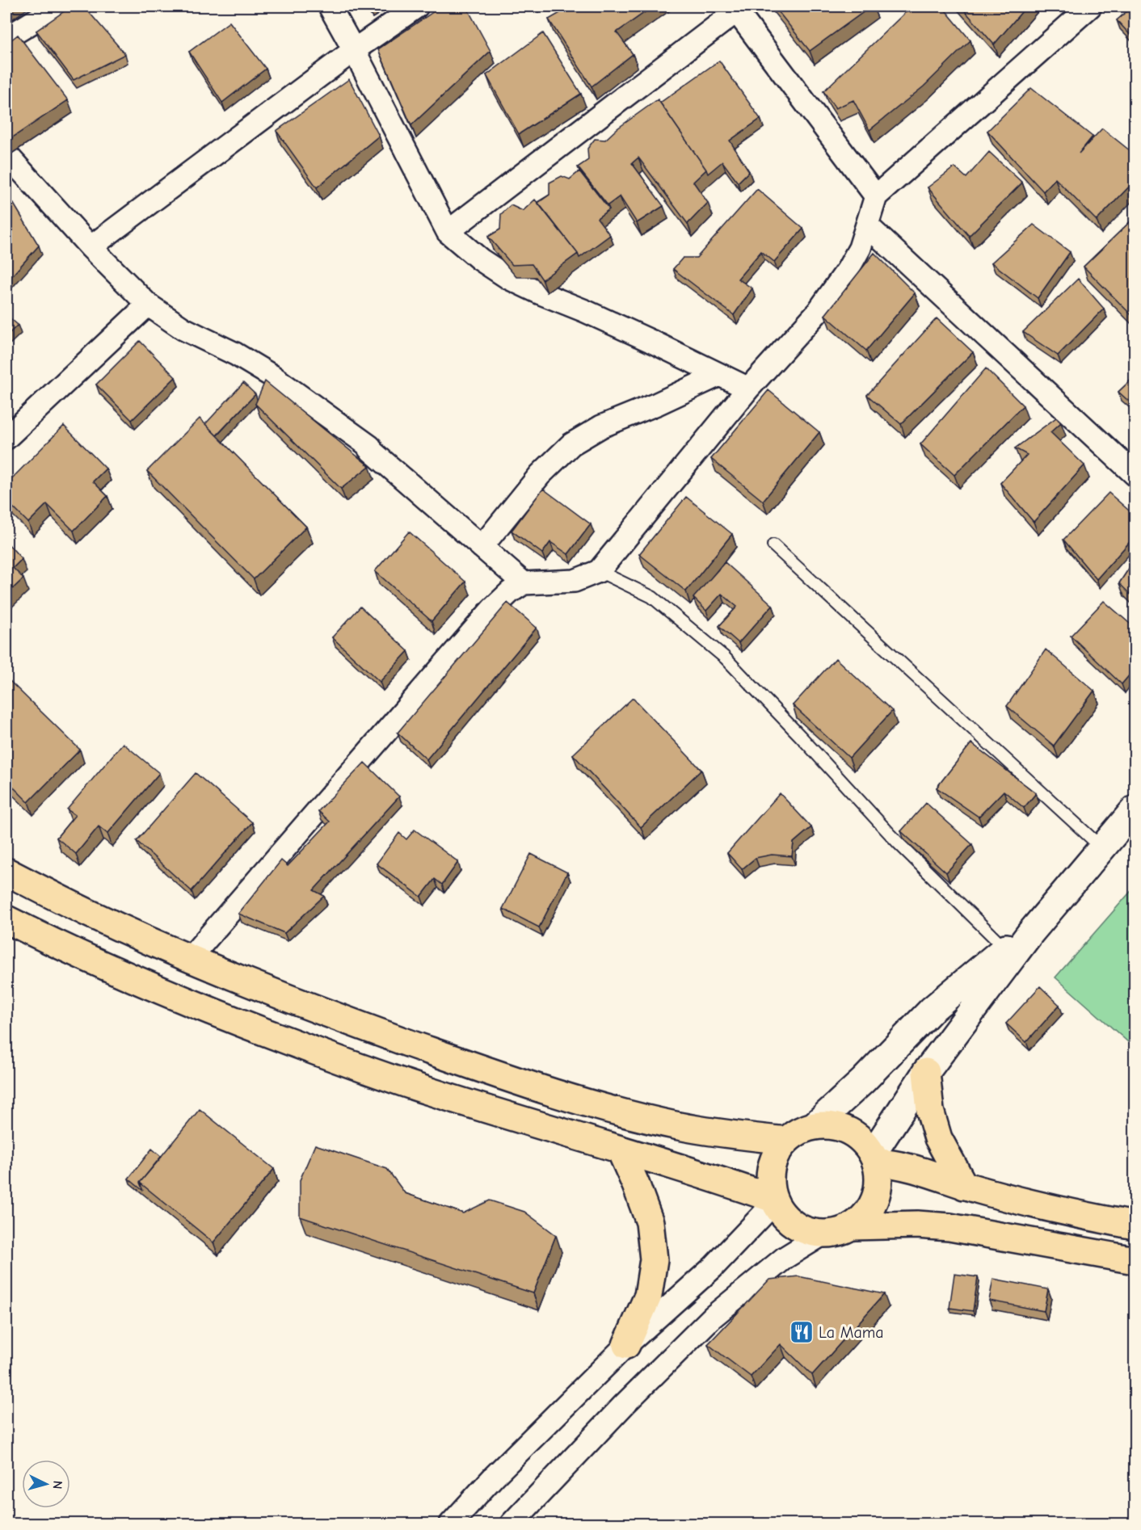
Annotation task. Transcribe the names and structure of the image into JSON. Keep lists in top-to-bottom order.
{
  "places": {
    "restaurant": ["La Mama"]
  },
  "north": "right"
}
